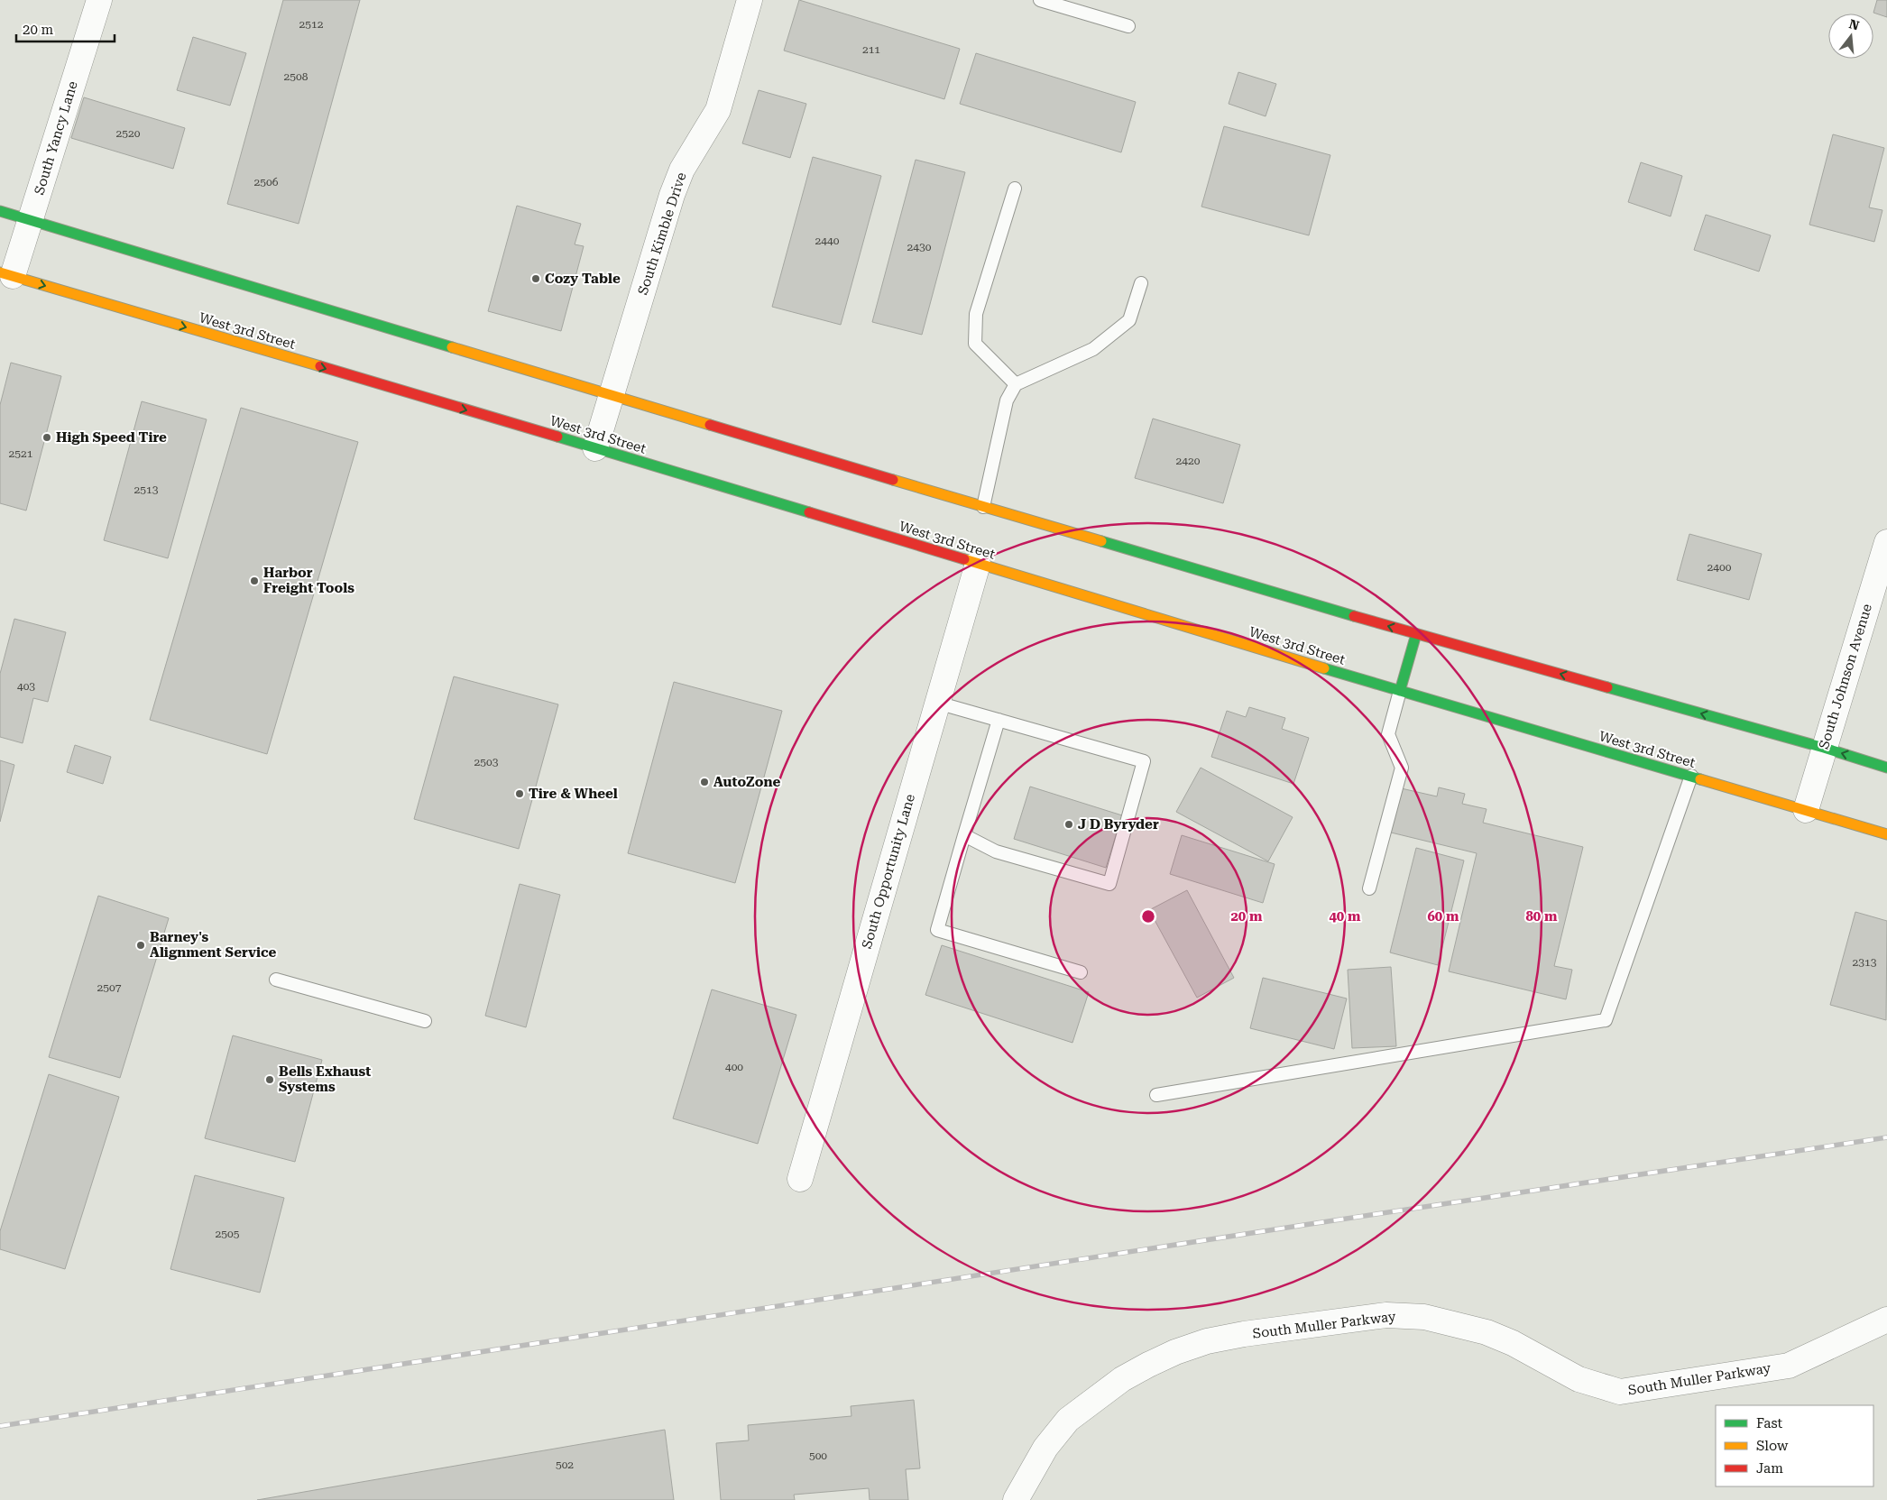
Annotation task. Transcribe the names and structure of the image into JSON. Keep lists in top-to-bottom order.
{
  "streets": {
    "main road": ["West 3rd Street"],
    "street": [
      "South Yancy Lane",
      "South Kimble Drive",
      "South Johnson Avenue",
      "South Opportunity Lane",
      "South Muller Parkway"
    ]
  },
  "crossings": [
    ["South Yancy Lane", "West 3rd Street"],
    ["South Kimble Drive", "West 3rd Street"],
    ["West 3rd Street", "South Johnson Avenue"],
    ["West 3rd Street", "South Opportunity Lane"]
  ],
  "places": [
    "Cozy Table",
    "High Speed Tire",
    "Harbor Freight Tools",
    "AutoZone",
    "Tire & Wheel",
    "J D Byryder",
    "Barney's Alignment Service",
    "Bells Exhaust Systems"
  ],
  "house_numbers": [
    "2512",
    "211",
    "2508",
    "2520",
    "2506",
    "2440",
    "2430",
    "2521",
    "2420",
    "2513",
    "2400",
    "403",
    "2503",
    "2313",
    "2507",
    "400",
    "2505",
    "500",
    "502"
  ],
  "legend": ["Fast", "Slow", "Jam"],
  "scale_bar": "20 m",
  "north": "top",
  "rings": [
    "20 m",
    "40 m",
    "60 m",
    "80 m"
  ]
}
